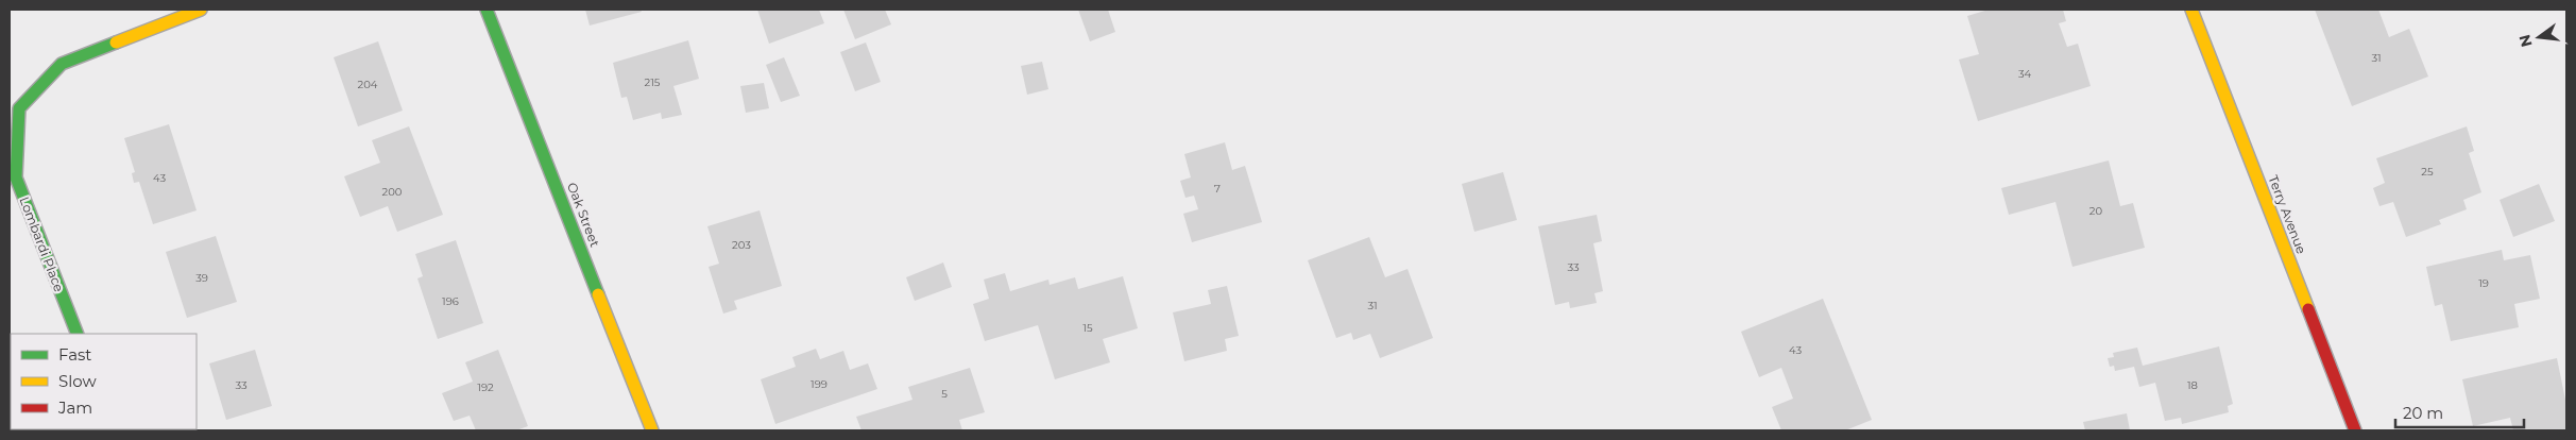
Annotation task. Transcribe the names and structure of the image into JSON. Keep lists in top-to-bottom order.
{
  "streets": {
    "street": ["Oak Street", "Terry Avenue", "Lombardi Place"]
  },
  "house_numbers": [
    "31",
    "34",
    "215",
    "204",
    "25",
    "43",
    "7",
    "200",
    "20",
    "203",
    "33",
    "39",
    "19",
    "196",
    "31",
    "15",
    "43",
    "199",
    "33",
    "18",
    "192",
    "5"
  ],
  "legend": ["Fast", "Slow", "Jam"],
  "scale_bar": "20 m",
  "north": "left"
}
